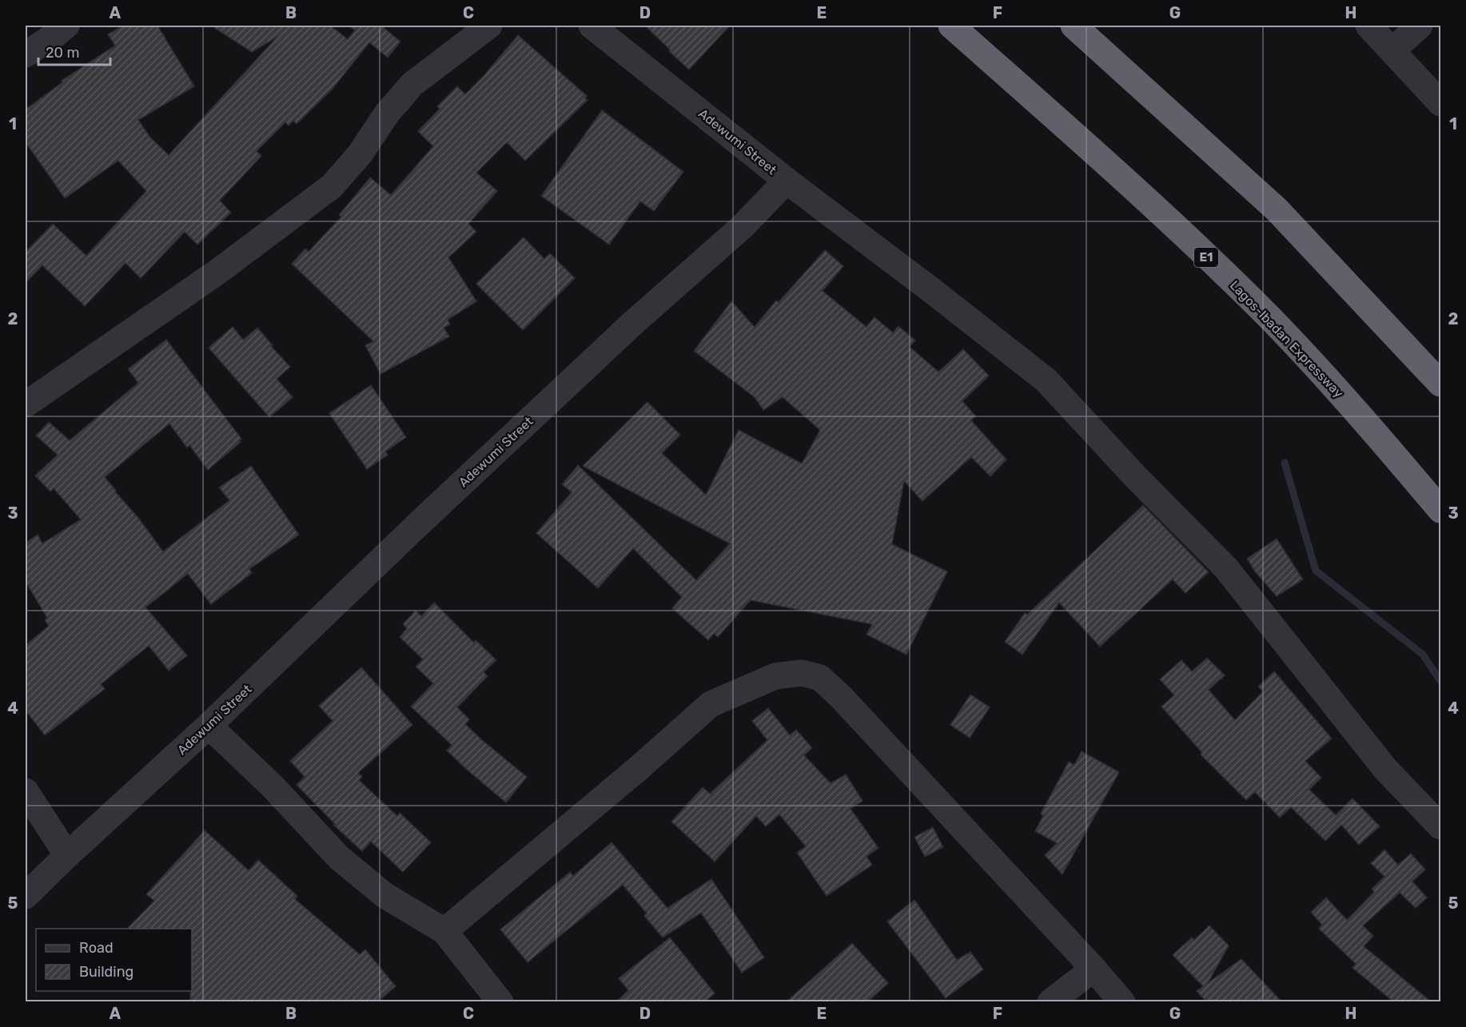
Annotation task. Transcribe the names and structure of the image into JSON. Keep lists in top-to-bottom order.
{
  "streets": {
    "highway": ["E1", "Lagos-Ibadan Expressway"],
    "street": ["Adewumi Street"]
  },
  "legend": ["Road", "Building"],
  "scale_bar": "20 m",
  "grid": {
    "columns": [
      "A",
      "B",
      "C",
      "D",
      "E",
      "F",
      "G",
      "H"
    ],
    "rows": [
      "1",
      "2",
      "3",
      "4",
      "5"
    ]
  }
}
